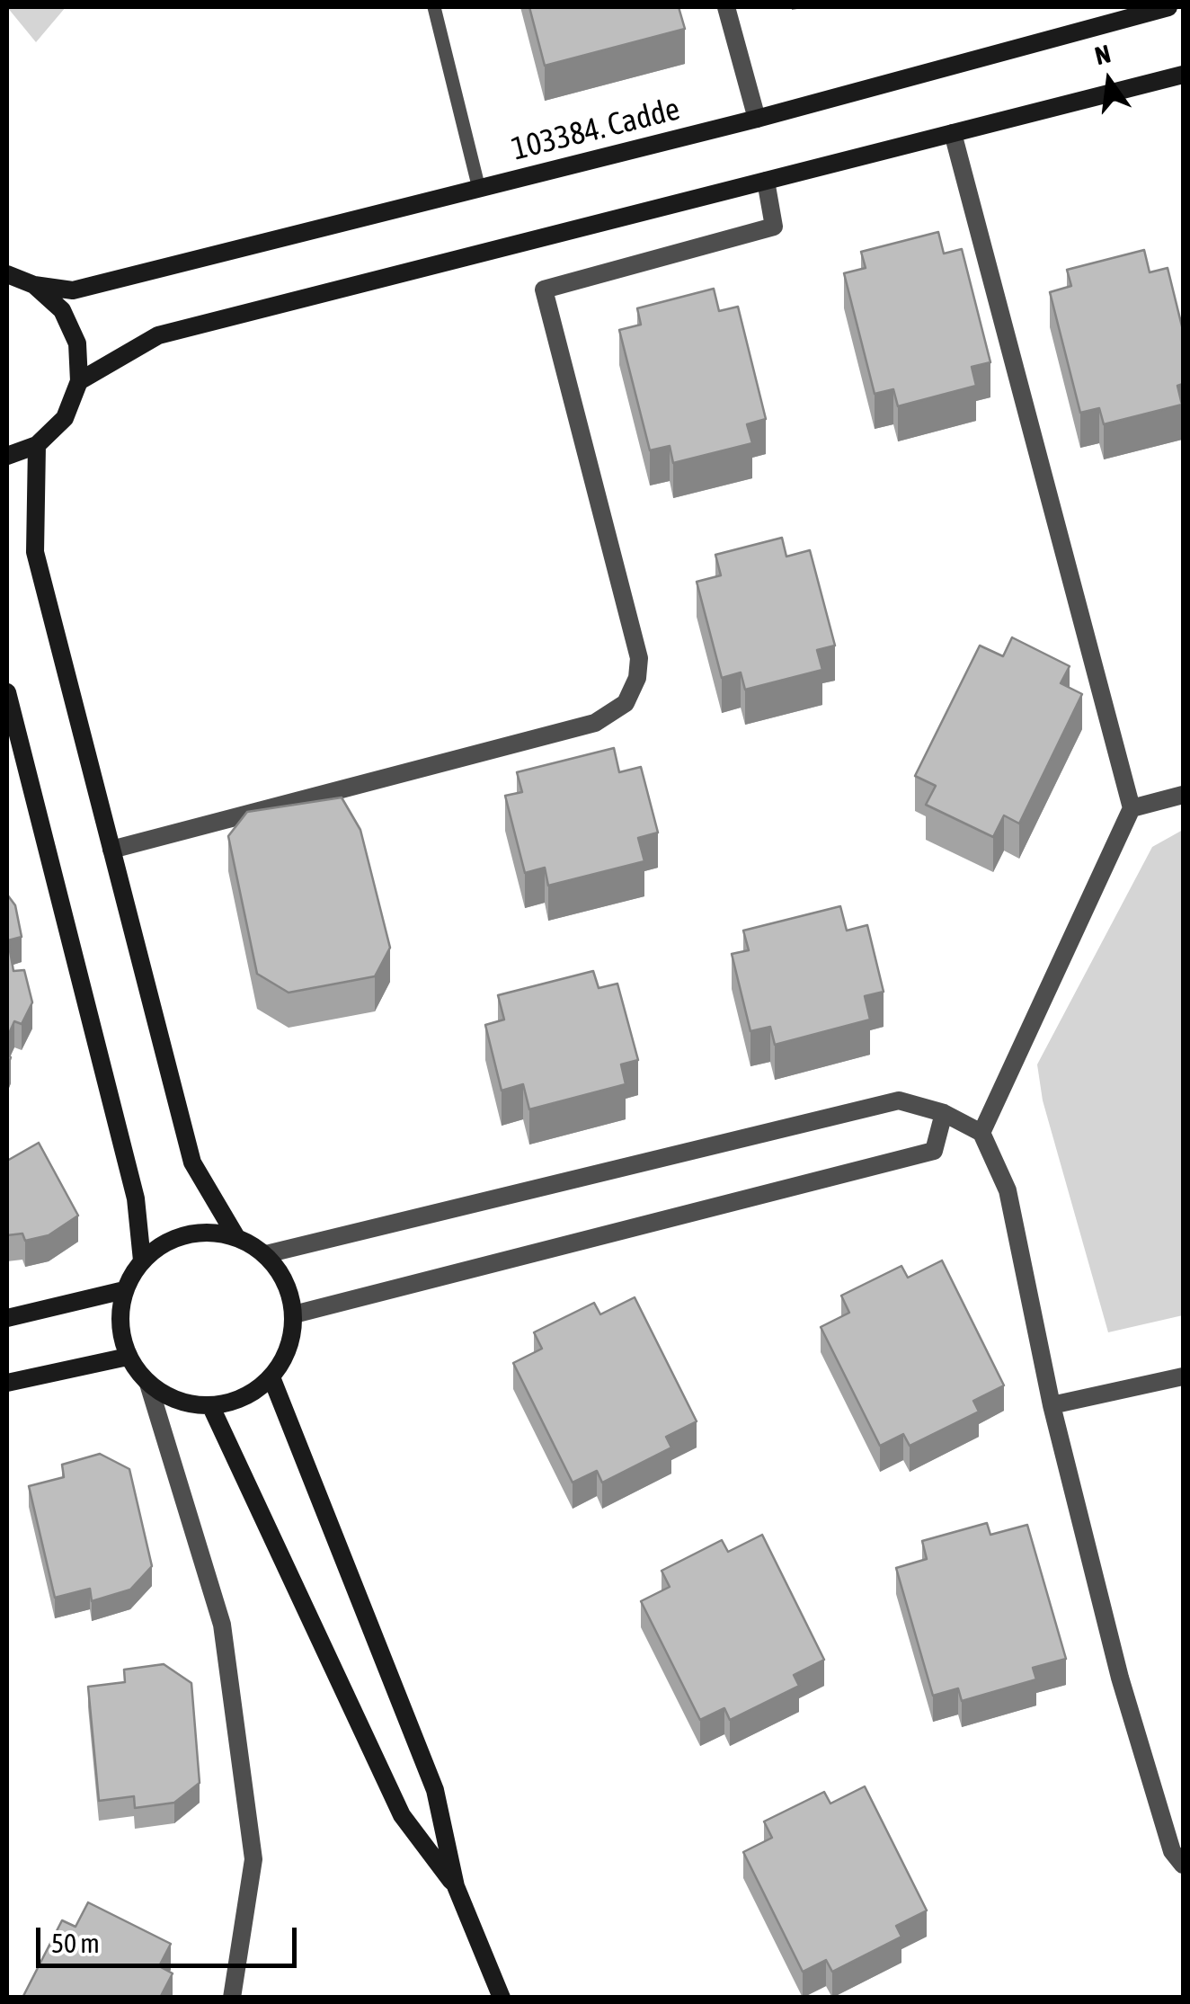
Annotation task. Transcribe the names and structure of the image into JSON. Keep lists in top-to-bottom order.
{
  "streets": {
    "street": ["103384. Cadde"]
  },
  "scale_bar": "50 m",
  "north": "top"
}
